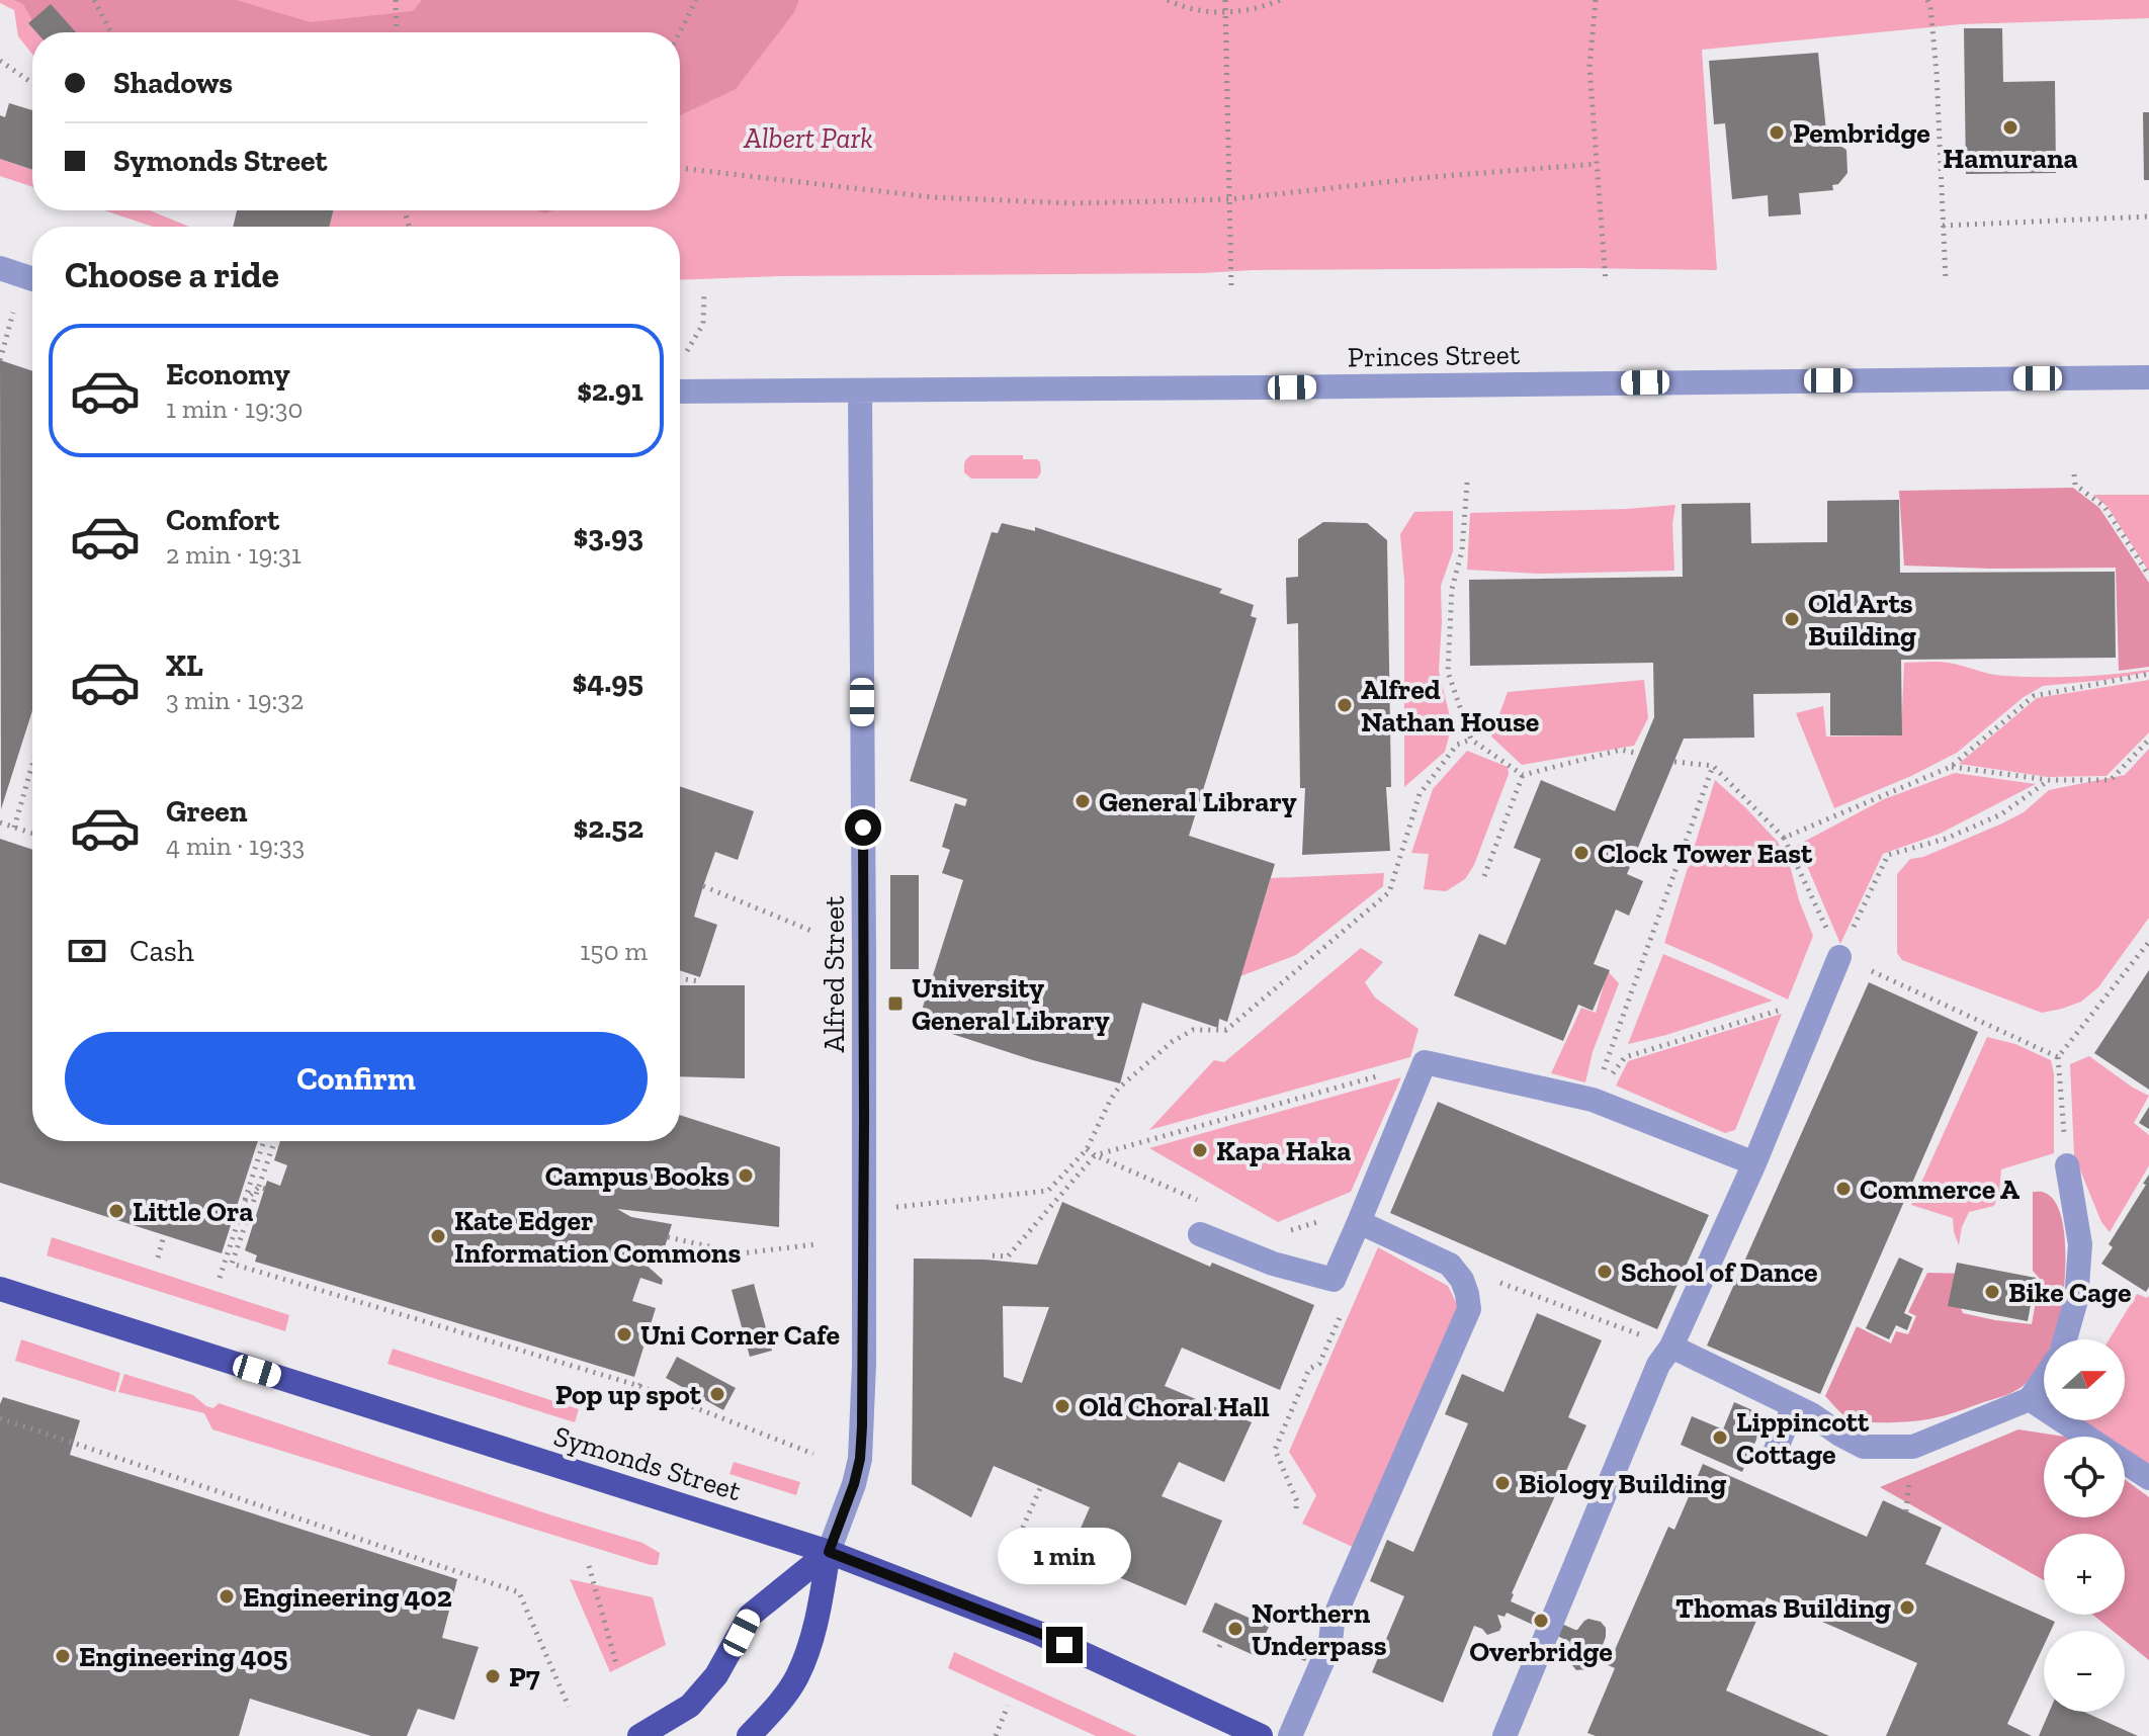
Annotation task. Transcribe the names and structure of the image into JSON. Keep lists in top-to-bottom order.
{
  "streets": {
    "main road": ["Symonds Street"],
    "street": ["Princes Street", "Alfred Street"]
  },
  "crossings": [
    ["Princes Street", "Alfred Street"],
    ["Alfred Street", "Symonds Street"]
  ],
  "parks": ["Albert Park"],
  "places": {
    "other": [
      "Hamurana",
      "Pembridge",
      "Old Arts Building",
      "Alfred Nathan House",
      "General Library",
      "Clock Tower East",
      "Kapa Haka",
      "Campus Books",
      "Commerce A",
      "Little Ora",
      "Kate Edger Information Commons",
      "School of Dance",
      "Bike Cage",
      "Uni Corner Cafe",
      "Pop up spot",
      "Old Choral Hall",
      "Lippincott Cottage",
      "Biology Building",
      "Engineering 402",
      "Thomas Building",
      "Overbridge",
      "Northern Underpass",
      "Engineering 405",
      "P7"
    ],
    "transit": ["University General Library"]
  },
  "north": "right",
  "page": {
    "banner": ["Shadows", "Symonds Street"],
    "heading": "Choose a ride",
    "list": [
      {
        "name": "Economy",
        "note": "1 min · 19:30",
        "value": "$2.91"
      },
      {
        "name": "Comfort",
        "note": "2 min · 19:31",
        "value": "$3.93"
      },
      {
        "name": "XL",
        "note": "3 min · 19:32",
        "value": "$4.95"
      },
      {
        "name": "Green",
        "note": "4 min · 19:33",
        "value": "$2.52"
      }
    ],
    "pay": ["Cash", "150 m"],
    "buttons": "Confirm",
    "map_buttons": ["+", "−"],
    "bubble": "1 min"
  }
}
